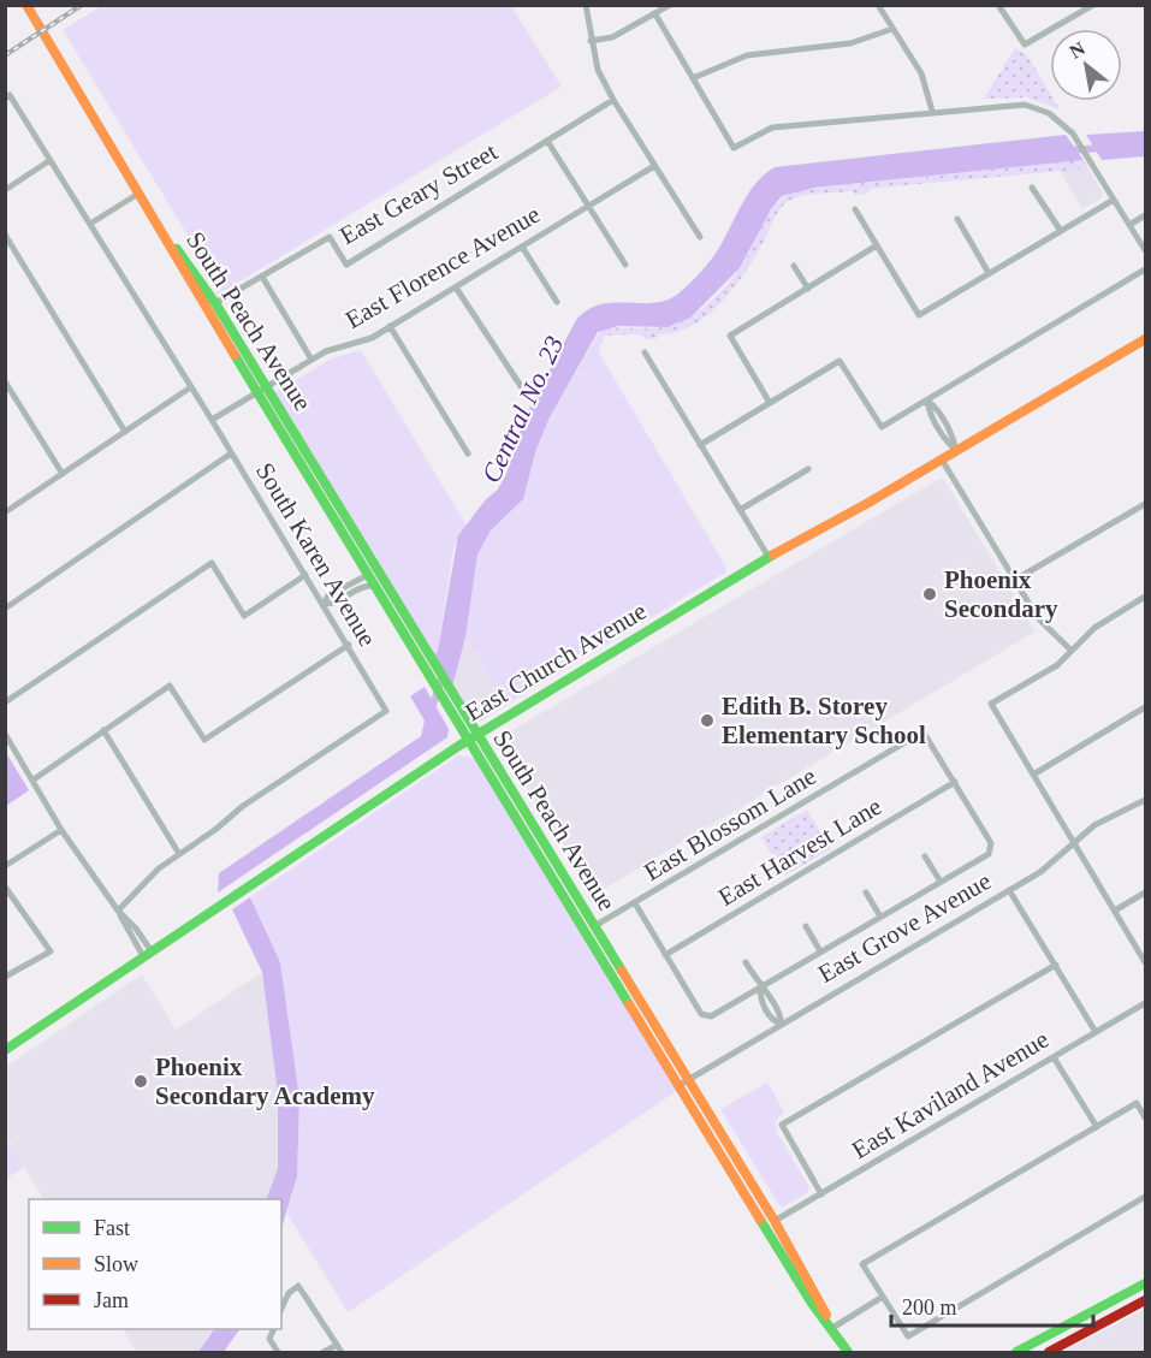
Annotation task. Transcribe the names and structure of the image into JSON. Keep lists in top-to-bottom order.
{
  "streets": {
    "street": [
      "East Geary Street",
      "East Florence Avenue",
      "South Peach Avenue",
      "South Karen Avenue",
      "East Church Avenue",
      "East Blossom Lane",
      "East Harvest Lane",
      "East Grove Avenue",
      "East Kaviland Avenue"
    ]
  },
  "crossings": [
    ["East Geary Street", "South Peach Avenue"],
    ["East Florence Avenue", "South Peach Avenue"],
    ["East Florence Avenue", "South Karen Avenue"],
    ["South Peach Avenue", "East Church Avenue"],
    ["South Peach Avenue", "East Blossom Lane"],
    ["South Peach Avenue", "East Grove Avenue"],
    ["South Peach Avenue", "East Kaviland Avenue"]
  ],
  "water": ["Central No. 23"],
  "places": ["Phoenix Secondary", "Edith B. Storey Elementary School", "Phoenix Secondary Academy"],
  "legend": ["Fast", "Slow", "Jam"],
  "scale_bar": "200 m",
  "north": "top left"
}
